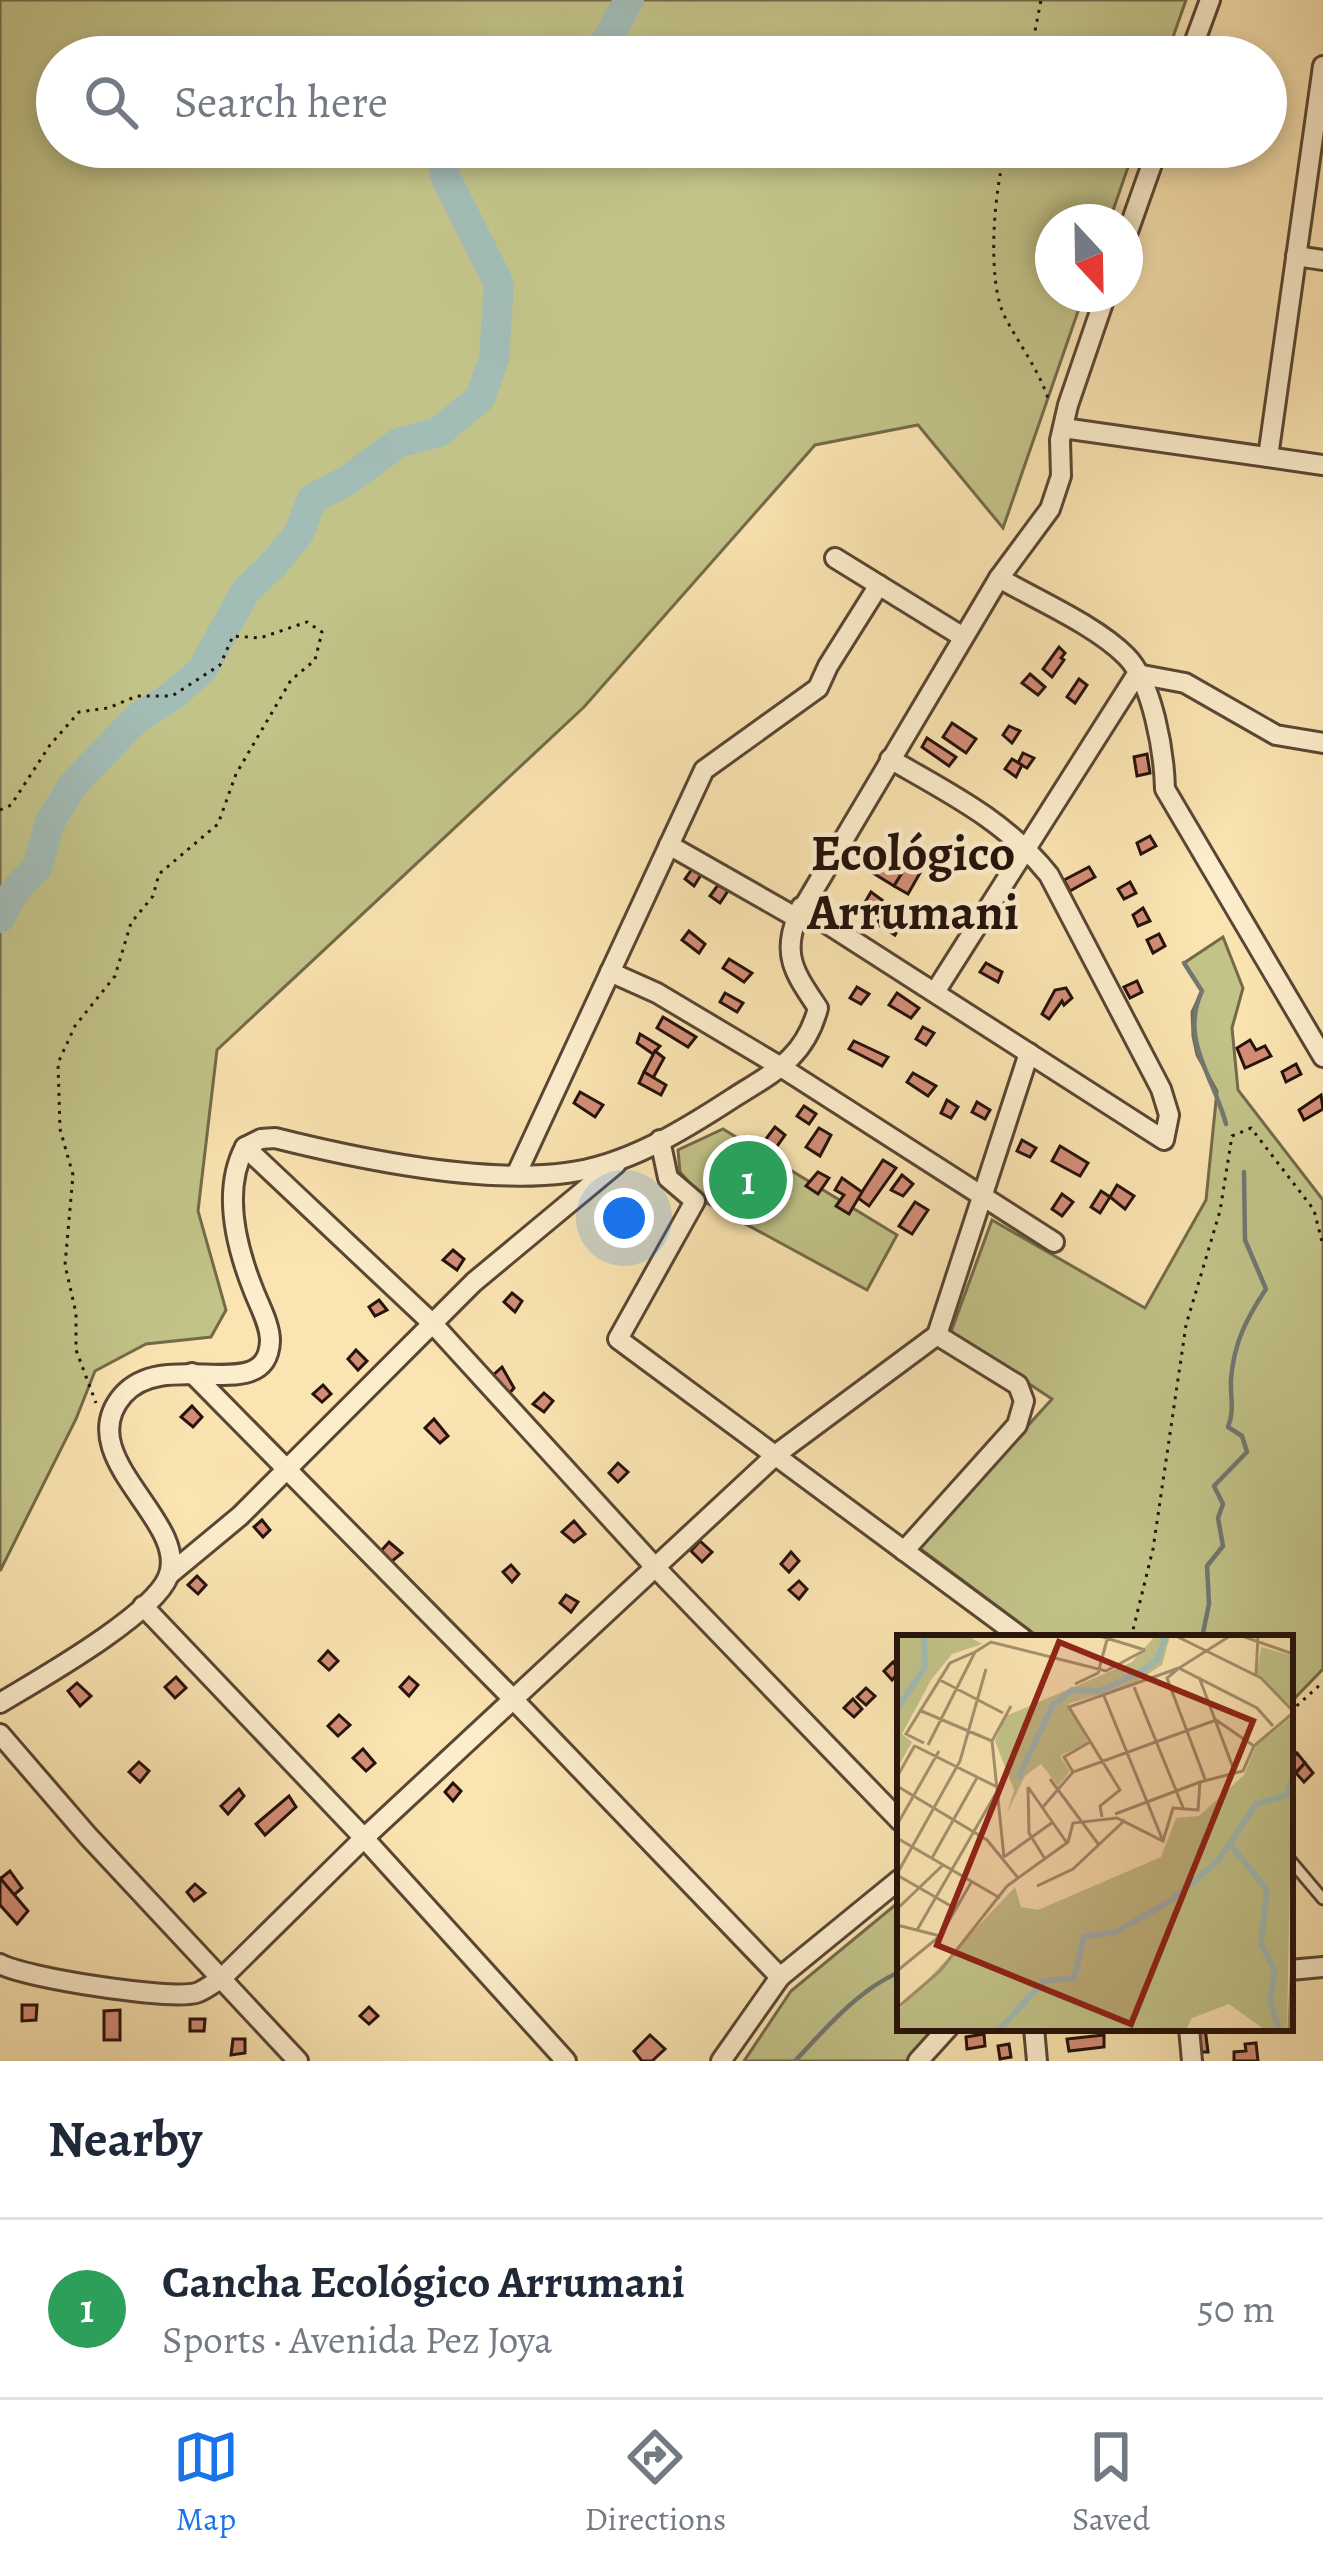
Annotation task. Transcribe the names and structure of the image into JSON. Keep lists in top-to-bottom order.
{
  "districts": ["Ecológico Arrumani"],
  "north": "bottom",
  "page": {
    "search": "Search here",
    "pins": "1",
    "heading": "Nearby",
    "list": [
      {
        "mark": "1",
        "name": "Cancha Ecológico Arrumani",
        "note": "Sports · Avenida Pez Joya",
        "value": "50 m"
      }
    ],
    "nav": ["Map", "Directions", "Saved"]
  }
}
